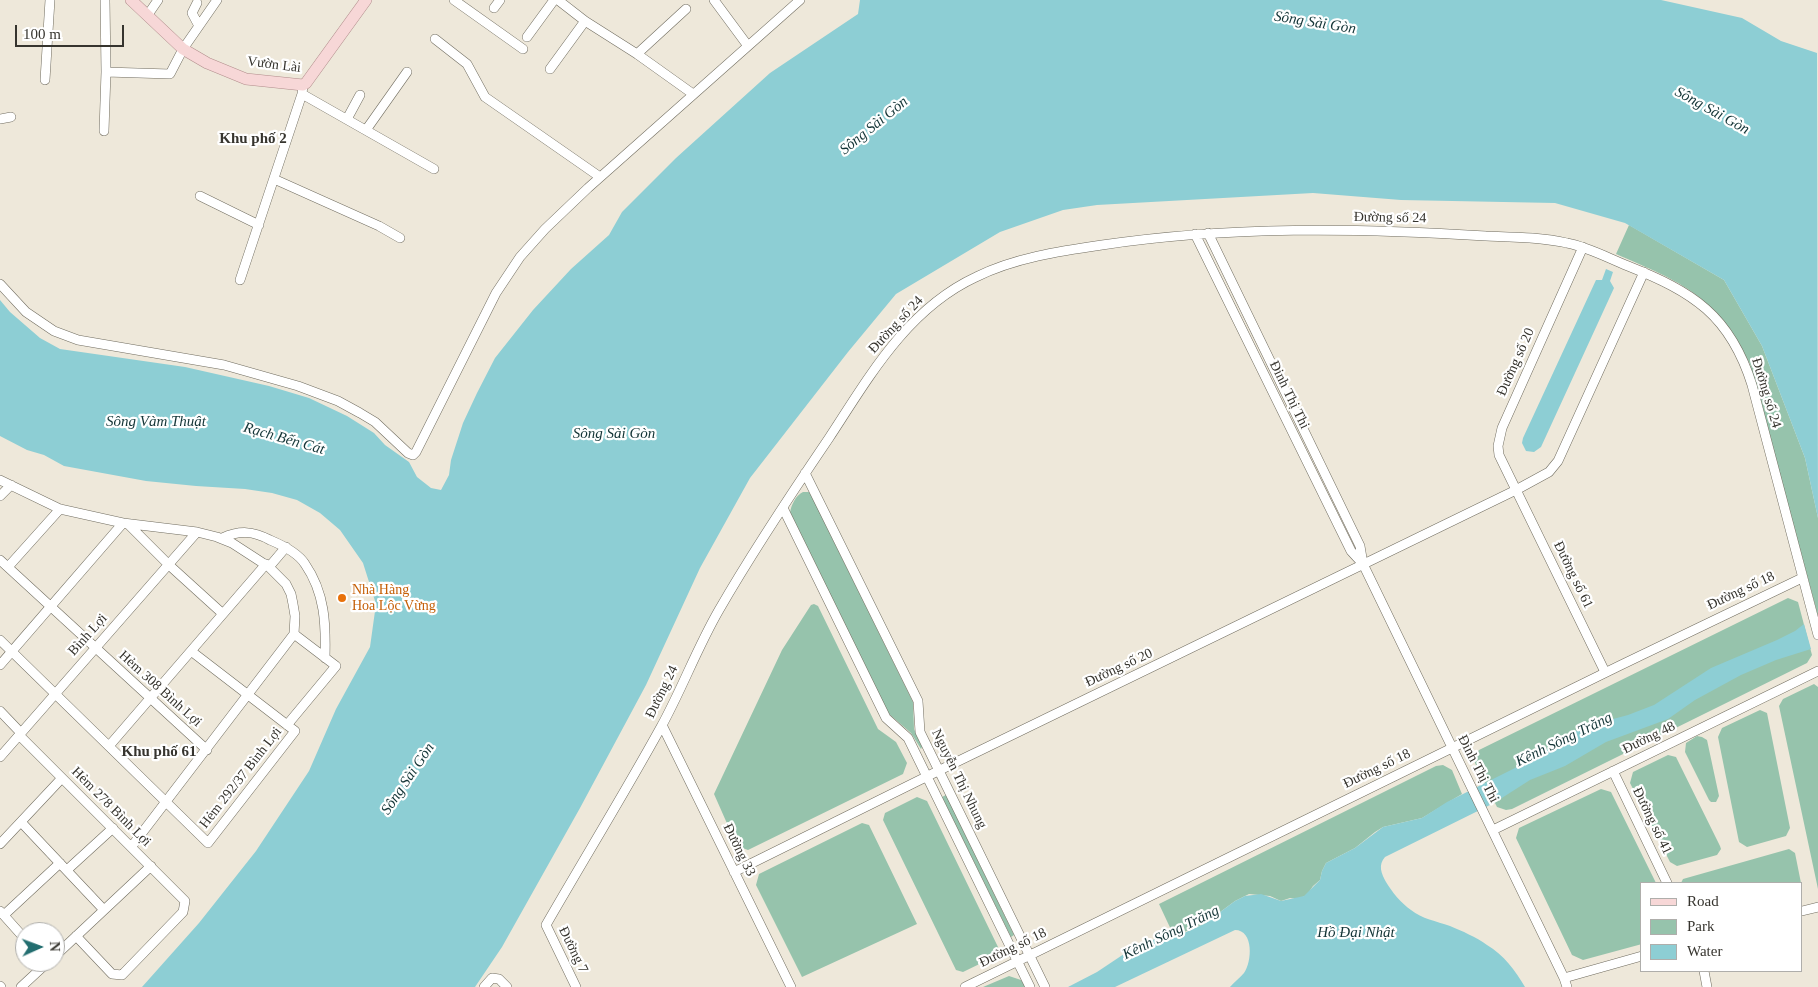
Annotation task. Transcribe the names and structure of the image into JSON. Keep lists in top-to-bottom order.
{
  "streets": {
    "main road": ["Vườn Lài"],
    "street": [
      "Đường số 24",
      "Đường số 20",
      "Đinh Thị Thi",
      "Đường số 61",
      "Đường số 18",
      "Bình Lợi",
      "Hẻm 308 Bình Lợi",
      "Đường 24",
      "Đường 48",
      "Hẻm 292/37 Bình Lợi",
      "Nguyễn Thị Nhung",
      "Hẻm 278 Bình Lợi",
      "Đường số 41",
      "Đường 33",
      "Đường 7"
    ]
  },
  "crossings": [
    ["Đường số 24", "Đường số 20"],
    ["Đường số 24", "Đinh Thị Thi"],
    ["Đường số 24", "Đường số 18"],
    ["Đường số 24", "Đường 24"],
    ["Đường số 24", "Nguyễn Thị Nhung"],
    ["Đường số 20", "Đinh Thị Thi"],
    ["Đường số 20", "Đường số 61"],
    ["Đường số 20", "Nguyễn Thị Nhung"],
    ["Đường số 20", "Đường 33"],
    ["Đinh Thị Thi", "Đường số 18"],
    ["Đinh Thị Thi", "Đường 48"],
    ["Đường số 61", "Đường số 18"],
    ["Đường số 18", "Nguyễn Thị Nhung"],
    ["Bình Lợi", "Hẻm 308 Bình Lợi"],
    ["Bình Lợi", "Hẻm 278 Bình Lợi"],
    ["Đường 24", "Nguyễn Thị Nhung"],
    ["Đường 24", "Đường 33"],
    ["Đường 24", "Đường 7"],
    ["Đường 48", "Đường số 41"]
  ],
  "districts": ["Khu phố 2", "Khu phố 61"],
  "water": [
    "Sông Sài Gòn",
    "Sông Vàm Thuật",
    "Rạch Bến Cát",
    "Kênh Sông Trăng",
    "Hồ Đại Nhật"
  ],
  "places": ["Nhà Hàng Hoa Lộc Vừng"],
  "legend": ["Road", "Park", "Water"],
  "scale_bar": "100 m",
  "north": "right"
}
